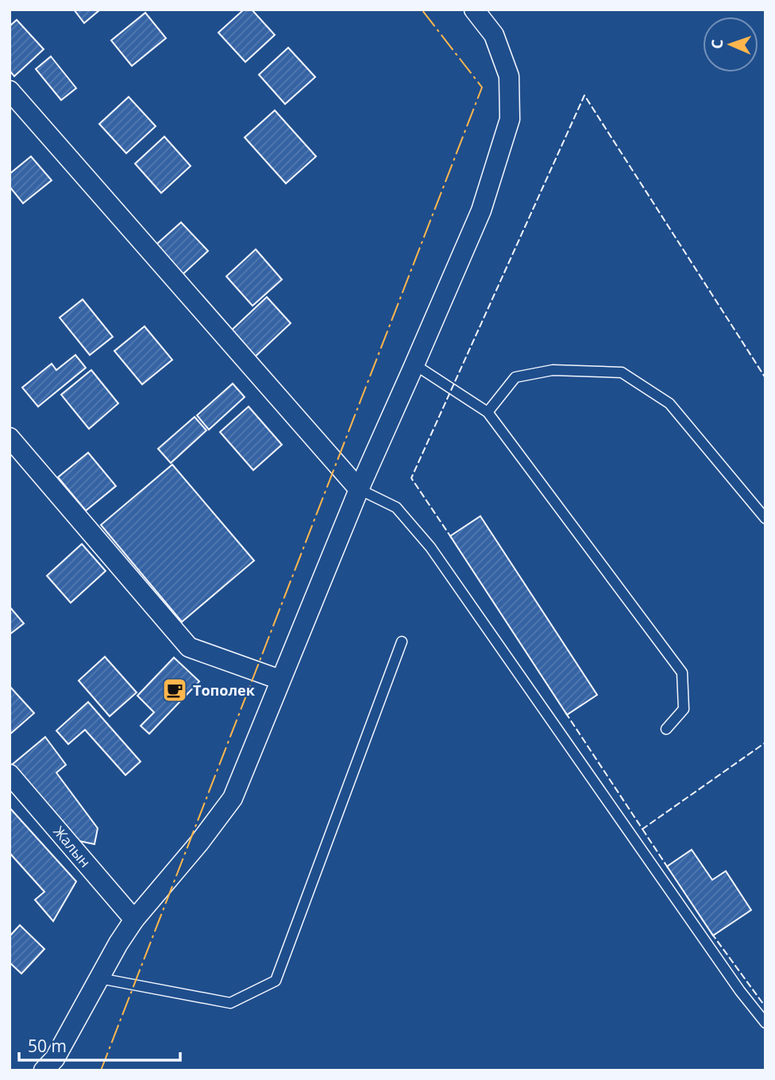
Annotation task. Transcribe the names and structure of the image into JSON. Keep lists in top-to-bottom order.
{
  "streets": {
    "street": ["Жалын"]
  },
  "places": {
    "cafe": ["Тополек"]
  },
  "scale_bar": "50 m",
  "north": "left"
}
